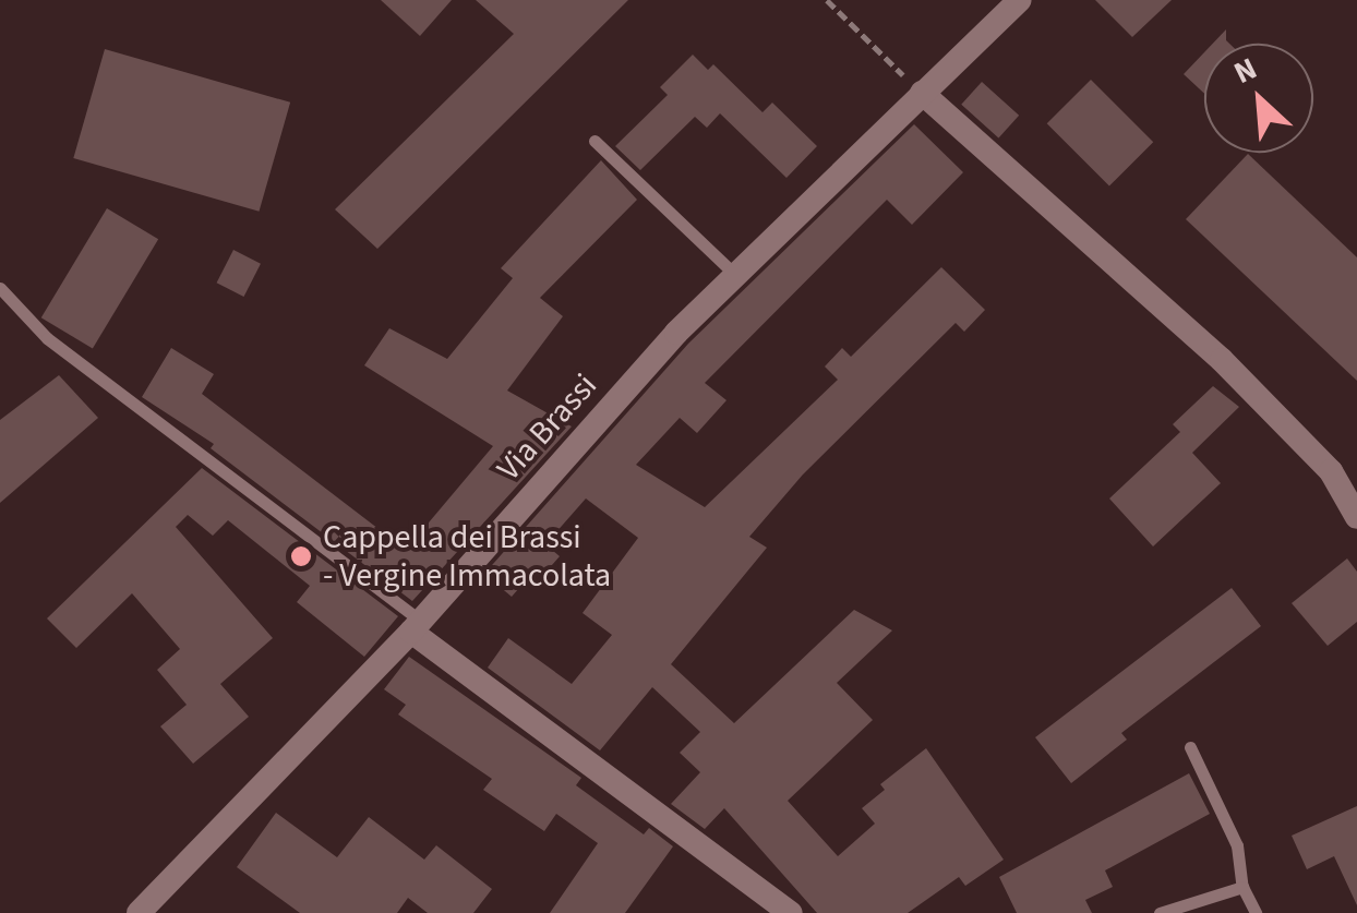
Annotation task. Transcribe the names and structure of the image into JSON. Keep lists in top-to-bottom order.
{
  "streets": {
    "street": ["Via Brassi"]
  },
  "places": ["Cappella dei Brassi - Vergine Immacolata"],
  "north": "top left"
}
